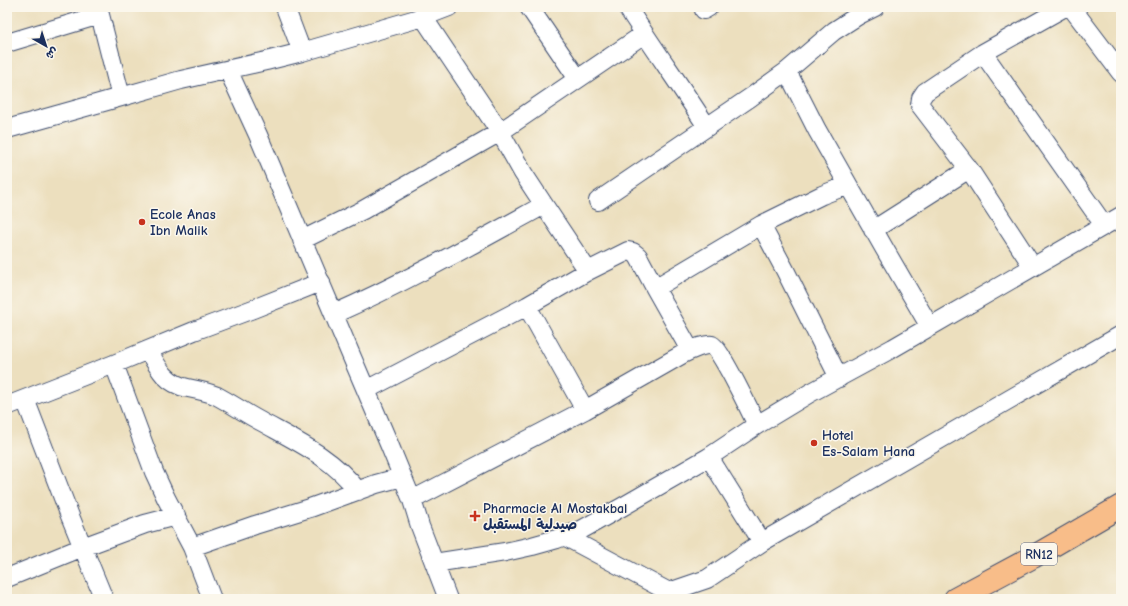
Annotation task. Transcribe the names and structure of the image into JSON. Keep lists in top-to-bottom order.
{
  "streets": {
    "main road": ["RN12"]
  },
  "places": {
    "other": ["Ecole Anas Ibn Malik", "Hotel Es-Salam Hana"],
    "health": ["Pharmacie Al Mostakbal صيدلية المستقبل"]
  },
  "north": "bottom right"
}
